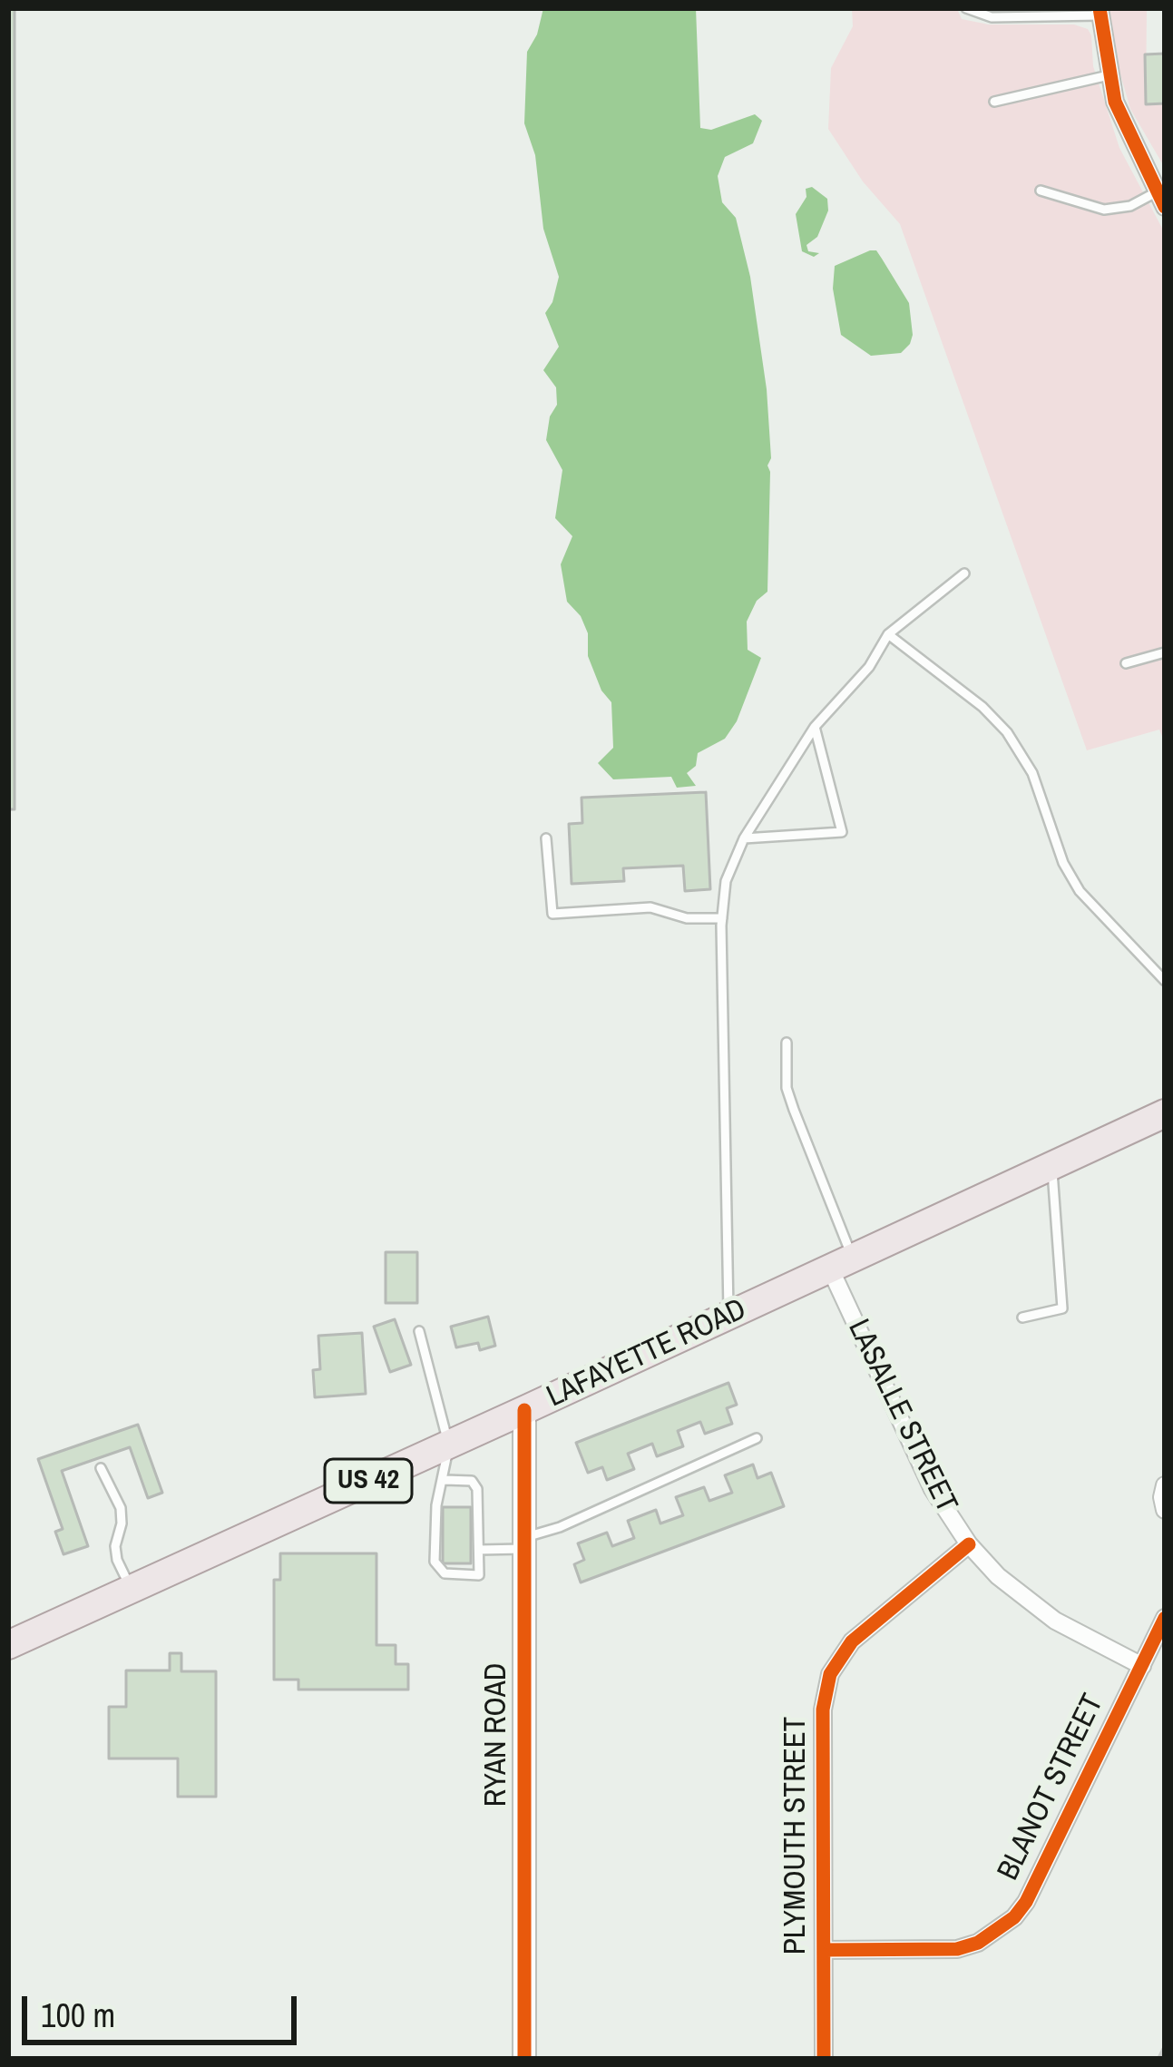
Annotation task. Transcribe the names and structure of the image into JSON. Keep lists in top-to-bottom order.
{
  "streets": {
    "main road": ["LAFAYETTE ROAD", "US 42"],
    "street": [
      "LASALLE STREET",
      "RYAN ROAD",
      "BLANOT STREET",
      "PLYMOUTH STREET"
    ]
  },
  "crossings": [
    ["LAFAYETTE ROAD", "LASALLE STREET"],
    ["LAFAYETTE ROAD", "RYAN ROAD"],
    ["LASALLE STREET", "BLANOT STREET"],
    ["LASALLE STREET", "PLYMOUTH STREET"],
    ["BLANOT STREET", "PLYMOUTH STREET"]
  ],
  "scale_bar": "100 m"
}
